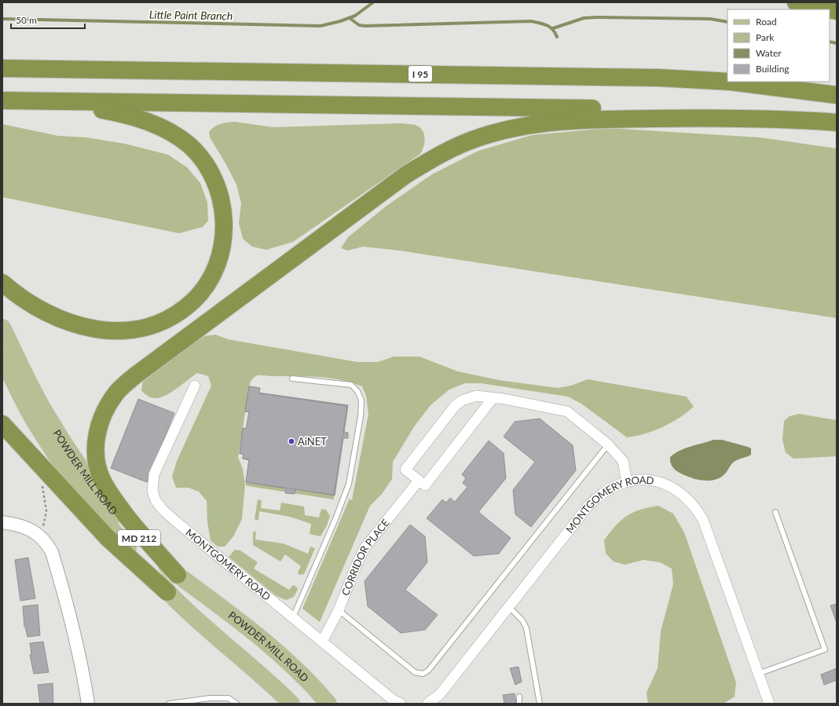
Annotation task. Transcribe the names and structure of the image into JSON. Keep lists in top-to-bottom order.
{
  "streets": {
    "highway": ["I 95"],
    "main road": ["POWDER MILL ROAD", "MD 212"],
    "street": ["MONTGOMERY ROAD", "CORRIDOR PLACE"]
  },
  "crossings": [
    ["MONTGOMERY ROAD", "CORRIDOR PLACE"]
  ],
  "water": ["Little Paint Branch"],
  "places": ["AiNET"],
  "legend": [
    "Road",
    "Park",
    "Water",
    "Building"
  ],
  "scale_bar": "50 m"
}
